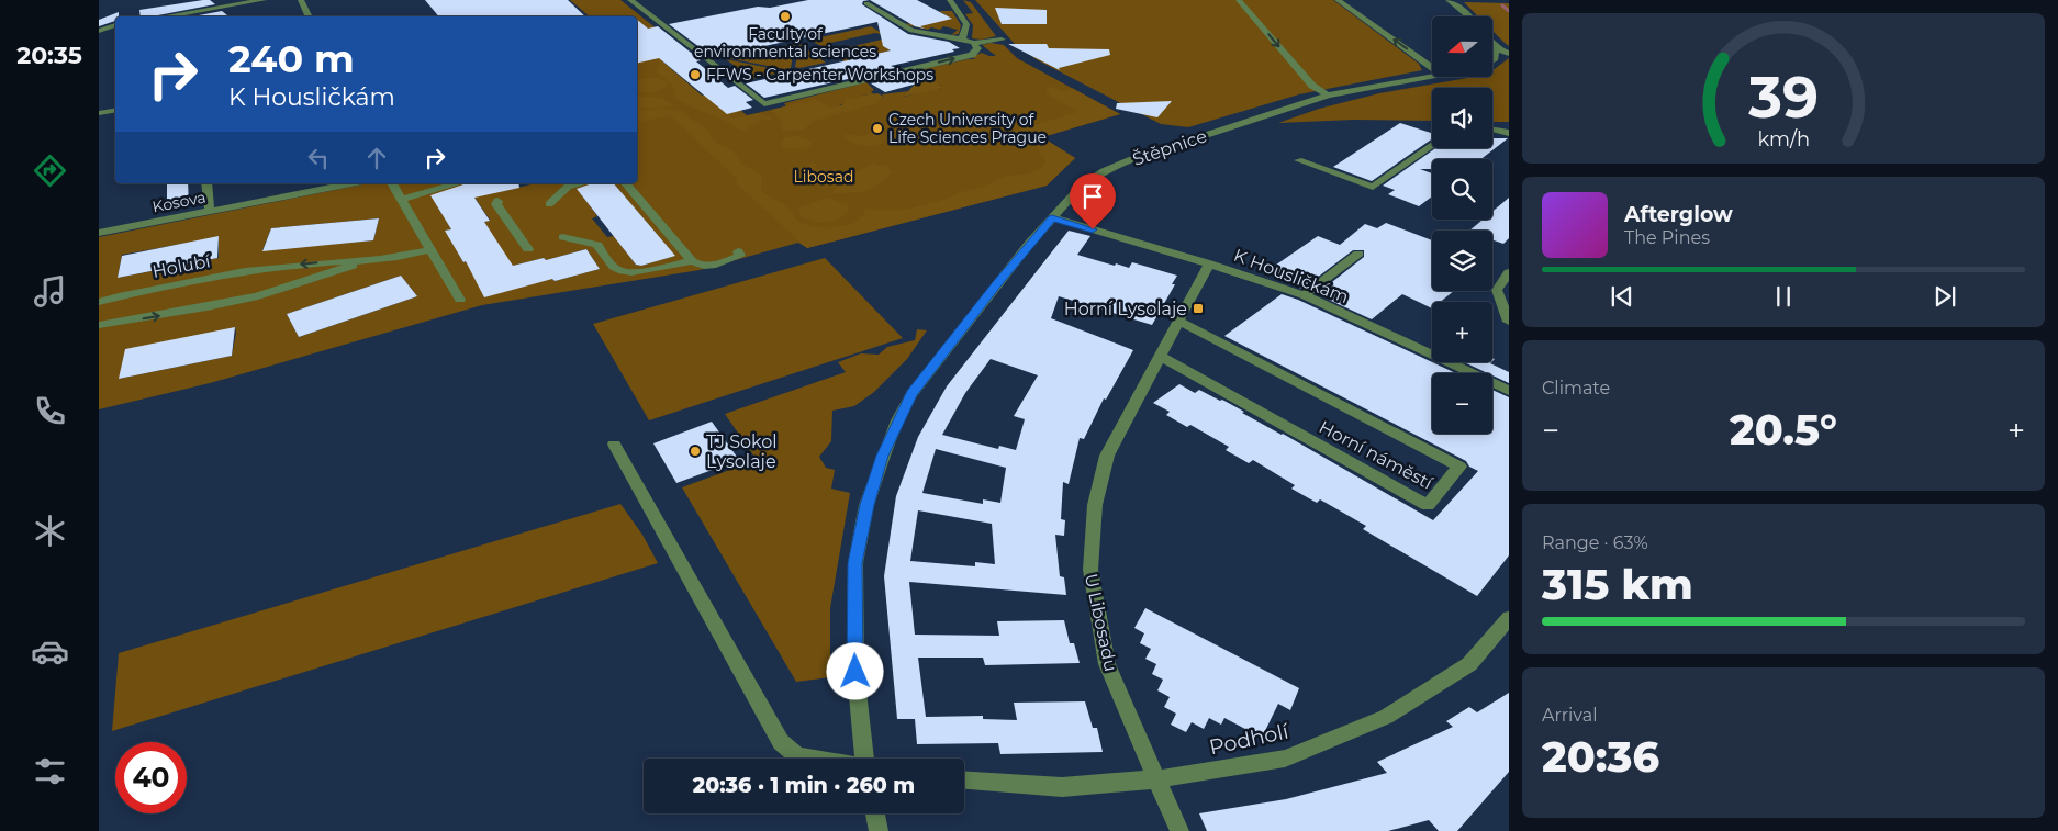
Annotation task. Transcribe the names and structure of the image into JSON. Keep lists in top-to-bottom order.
{
  "streets": {
    "street": [
      "Štěpnice",
      "Kosova",
      "Holubí",
      "K Housličkám",
      "Horní náměstí",
      "U Libosadu",
      "Podholí"
    ]
  },
  "crossings": [
    ["Štěpnice", "K Housličkám"],
    ["K Housličkám", "U Libosadu"],
    ["Horní náměstí", "U Libosadu"],
    ["U Libosadu", "Podholí"]
  ],
  "parks": ["Libosad"],
  "places": {
    "other": [
      "Faculty of environmental sciences",
      "FFWS - Carpenter Workshops",
      "Czech University of Life Sciences Prague",
      "TJ Sokol Lysolaje"
    ],
    "transit": ["Horní Lysolaje"]
  },
  "north": "left",
  "page": {
    "tabs": "20:35",
    "map_buttons": ["+", "−"],
    "turn": ["240 m", "K Housličkám"],
    "song": ["Afterglow", "The Pines"],
    "tile": [
      "Climate",
      ["Range · 63%", "315 km"],
      ["Arrival", "20:36"]
    ],
    "heat": ["−", "20.5°", "+"],
    "limit": "40",
    "trip": "20:36 · 1 min · 260 m",
    "gauge": ["39", "km/h"]
  }
}
